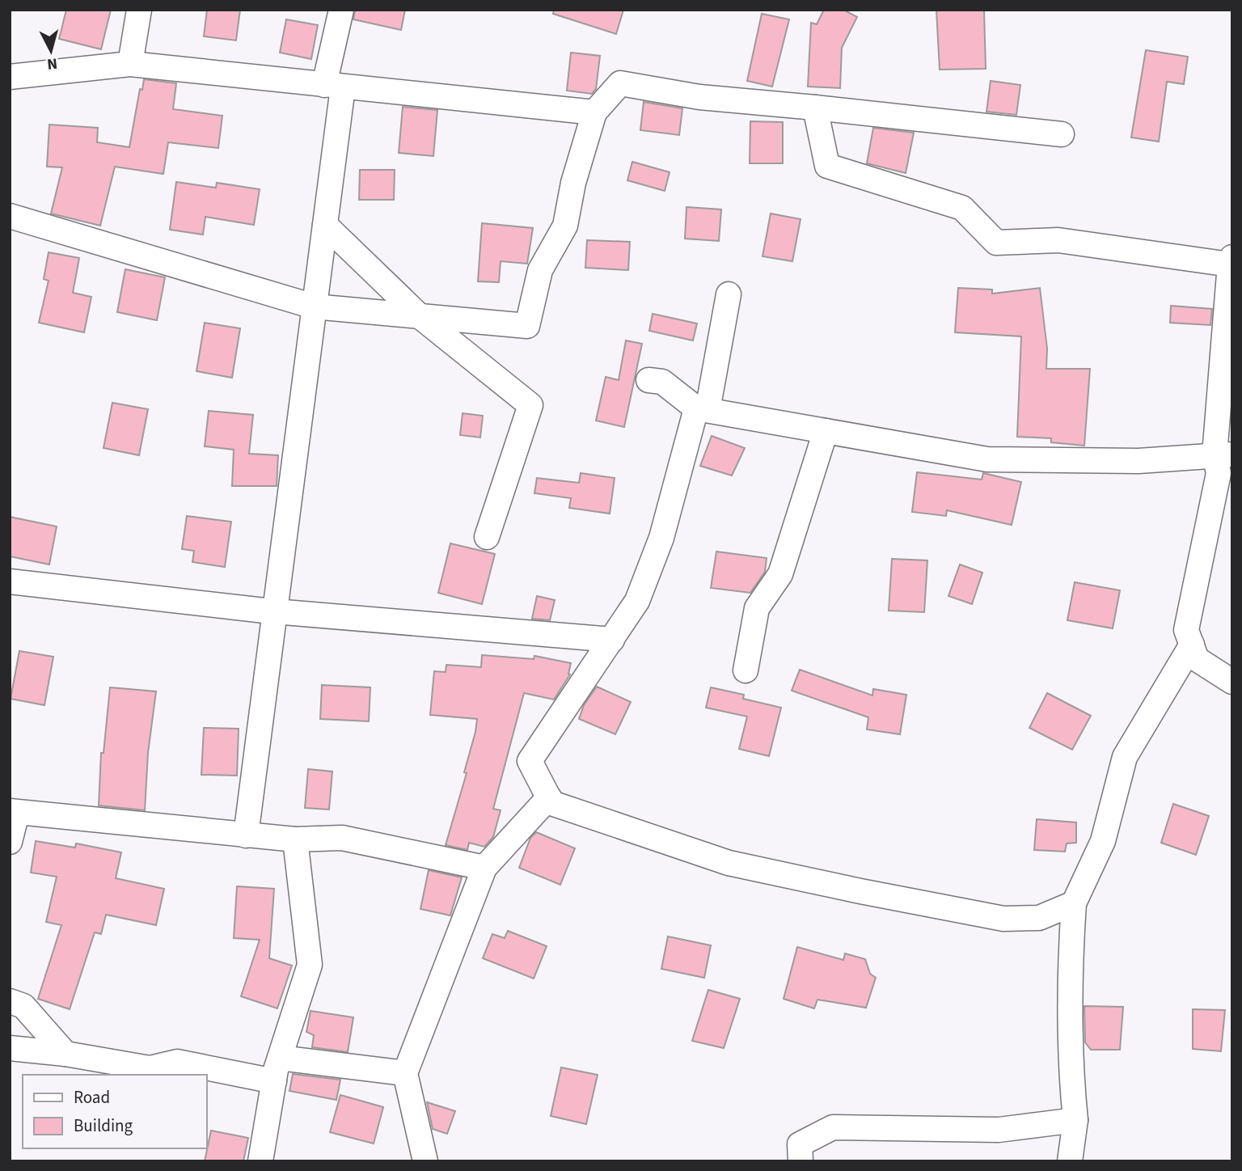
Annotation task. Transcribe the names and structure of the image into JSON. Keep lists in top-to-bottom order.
{
  "legend": ["Road", "Building"],
  "north": "bottom"
}
